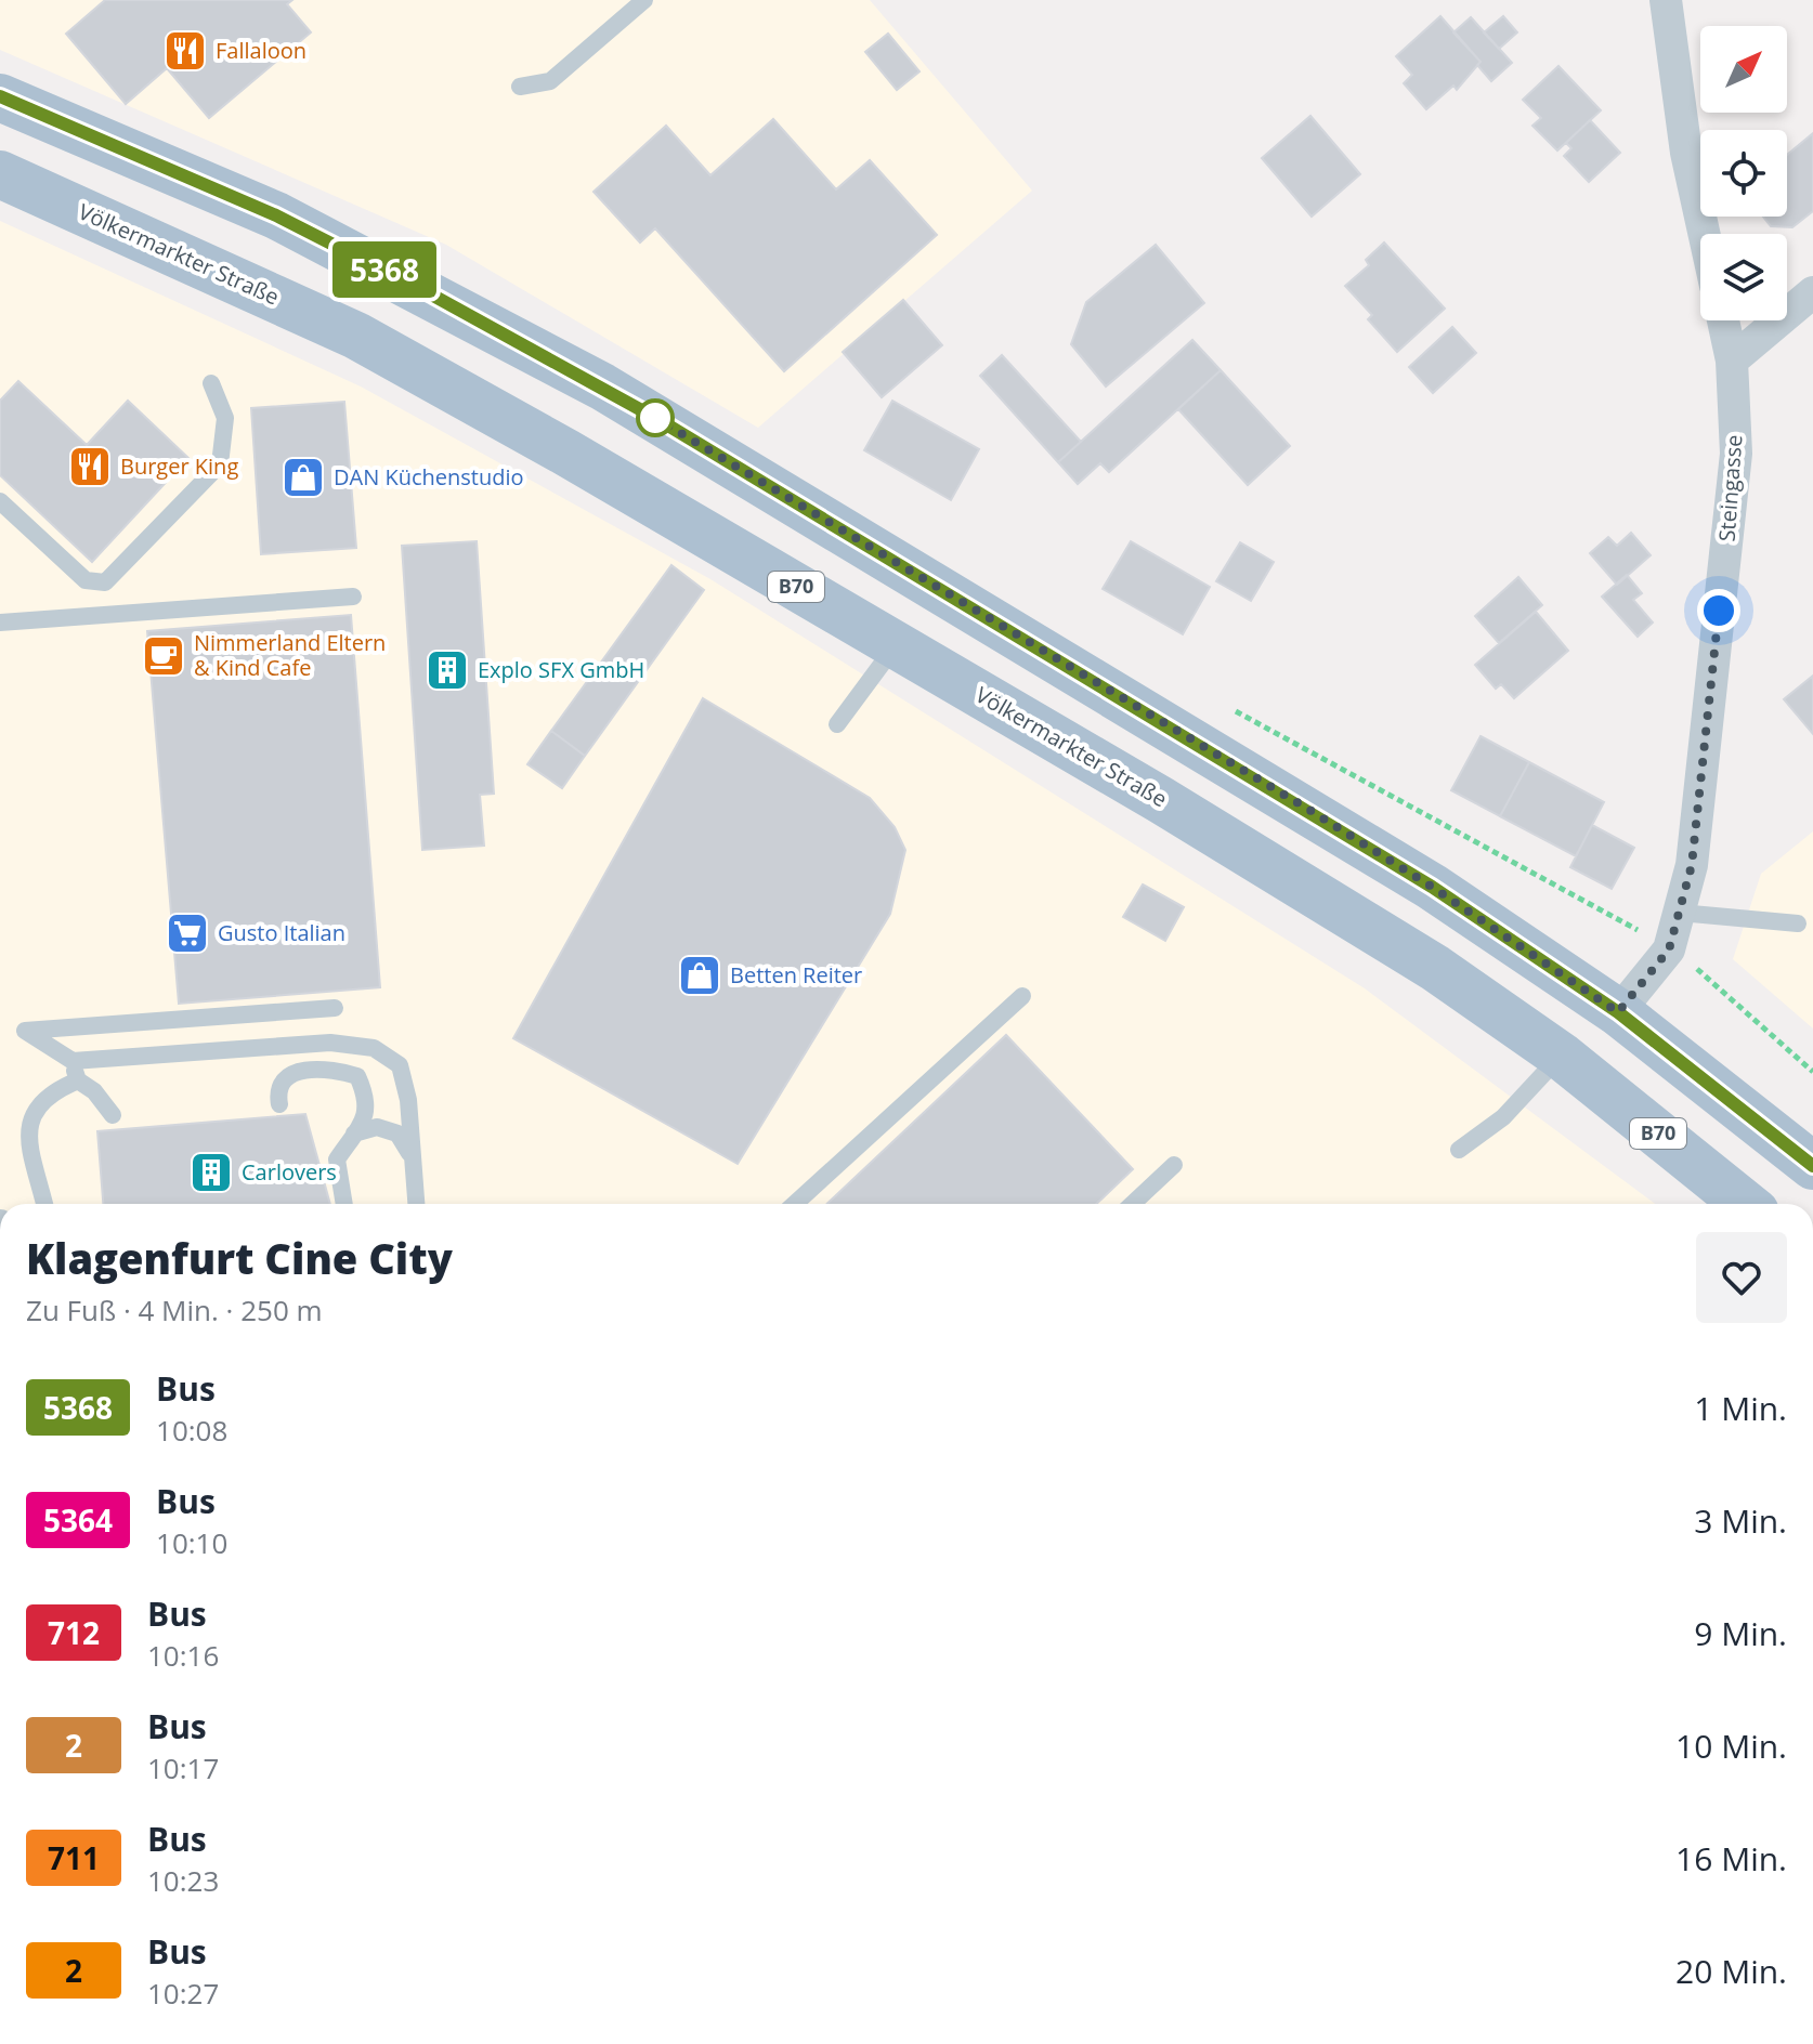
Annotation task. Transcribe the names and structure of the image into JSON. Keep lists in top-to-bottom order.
{
  "streets": {
    "main road": ["Völkermarkter Straße", "B70"],
    "street": ["Steingasse"]
  },
  "places": {
    "restaurant": ["Fallaloon", "Burger King"],
    "shop": ["DAN Küchenstudio", "Betten Reiter"],
    "cafe": ["Nimmerland Eltern & Kind Cafe"],
    "building": ["Explo SFX GmbH", "Carlovers"],
    "supermarket": ["Gusto Italian"]
  },
  "lines": ["bus line 5368"],
  "north": "top right",
  "page": {
    "on_map": "5368",
    "heading": ["Klagenfurt Cine City", "Zu Fuß · 4 Min. · 250 m"],
    "list": [
      {
        "mark": "5368",
        "name": "Bus",
        "note": "10:08",
        "value": "1 Min."
      },
      {
        "mark": "5364",
        "name": "Bus",
        "note": "10:10",
        "value": "3 Min."
      },
      {
        "mark": "712",
        "name": "Bus",
        "note": "10:16",
        "value": "9 Min."
      },
      {
        "mark": "2",
        "name": "Bus",
        "note": "10:17",
        "value": "10 Min."
      },
      {
        "mark": "711",
        "name": "Bus",
        "note": "10:23",
        "value": "16 Min."
      },
      {
        "mark": "2",
        "name": "Bus",
        "note": "10:27",
        "value": "20 Min."
      }
    ]
  }
}
